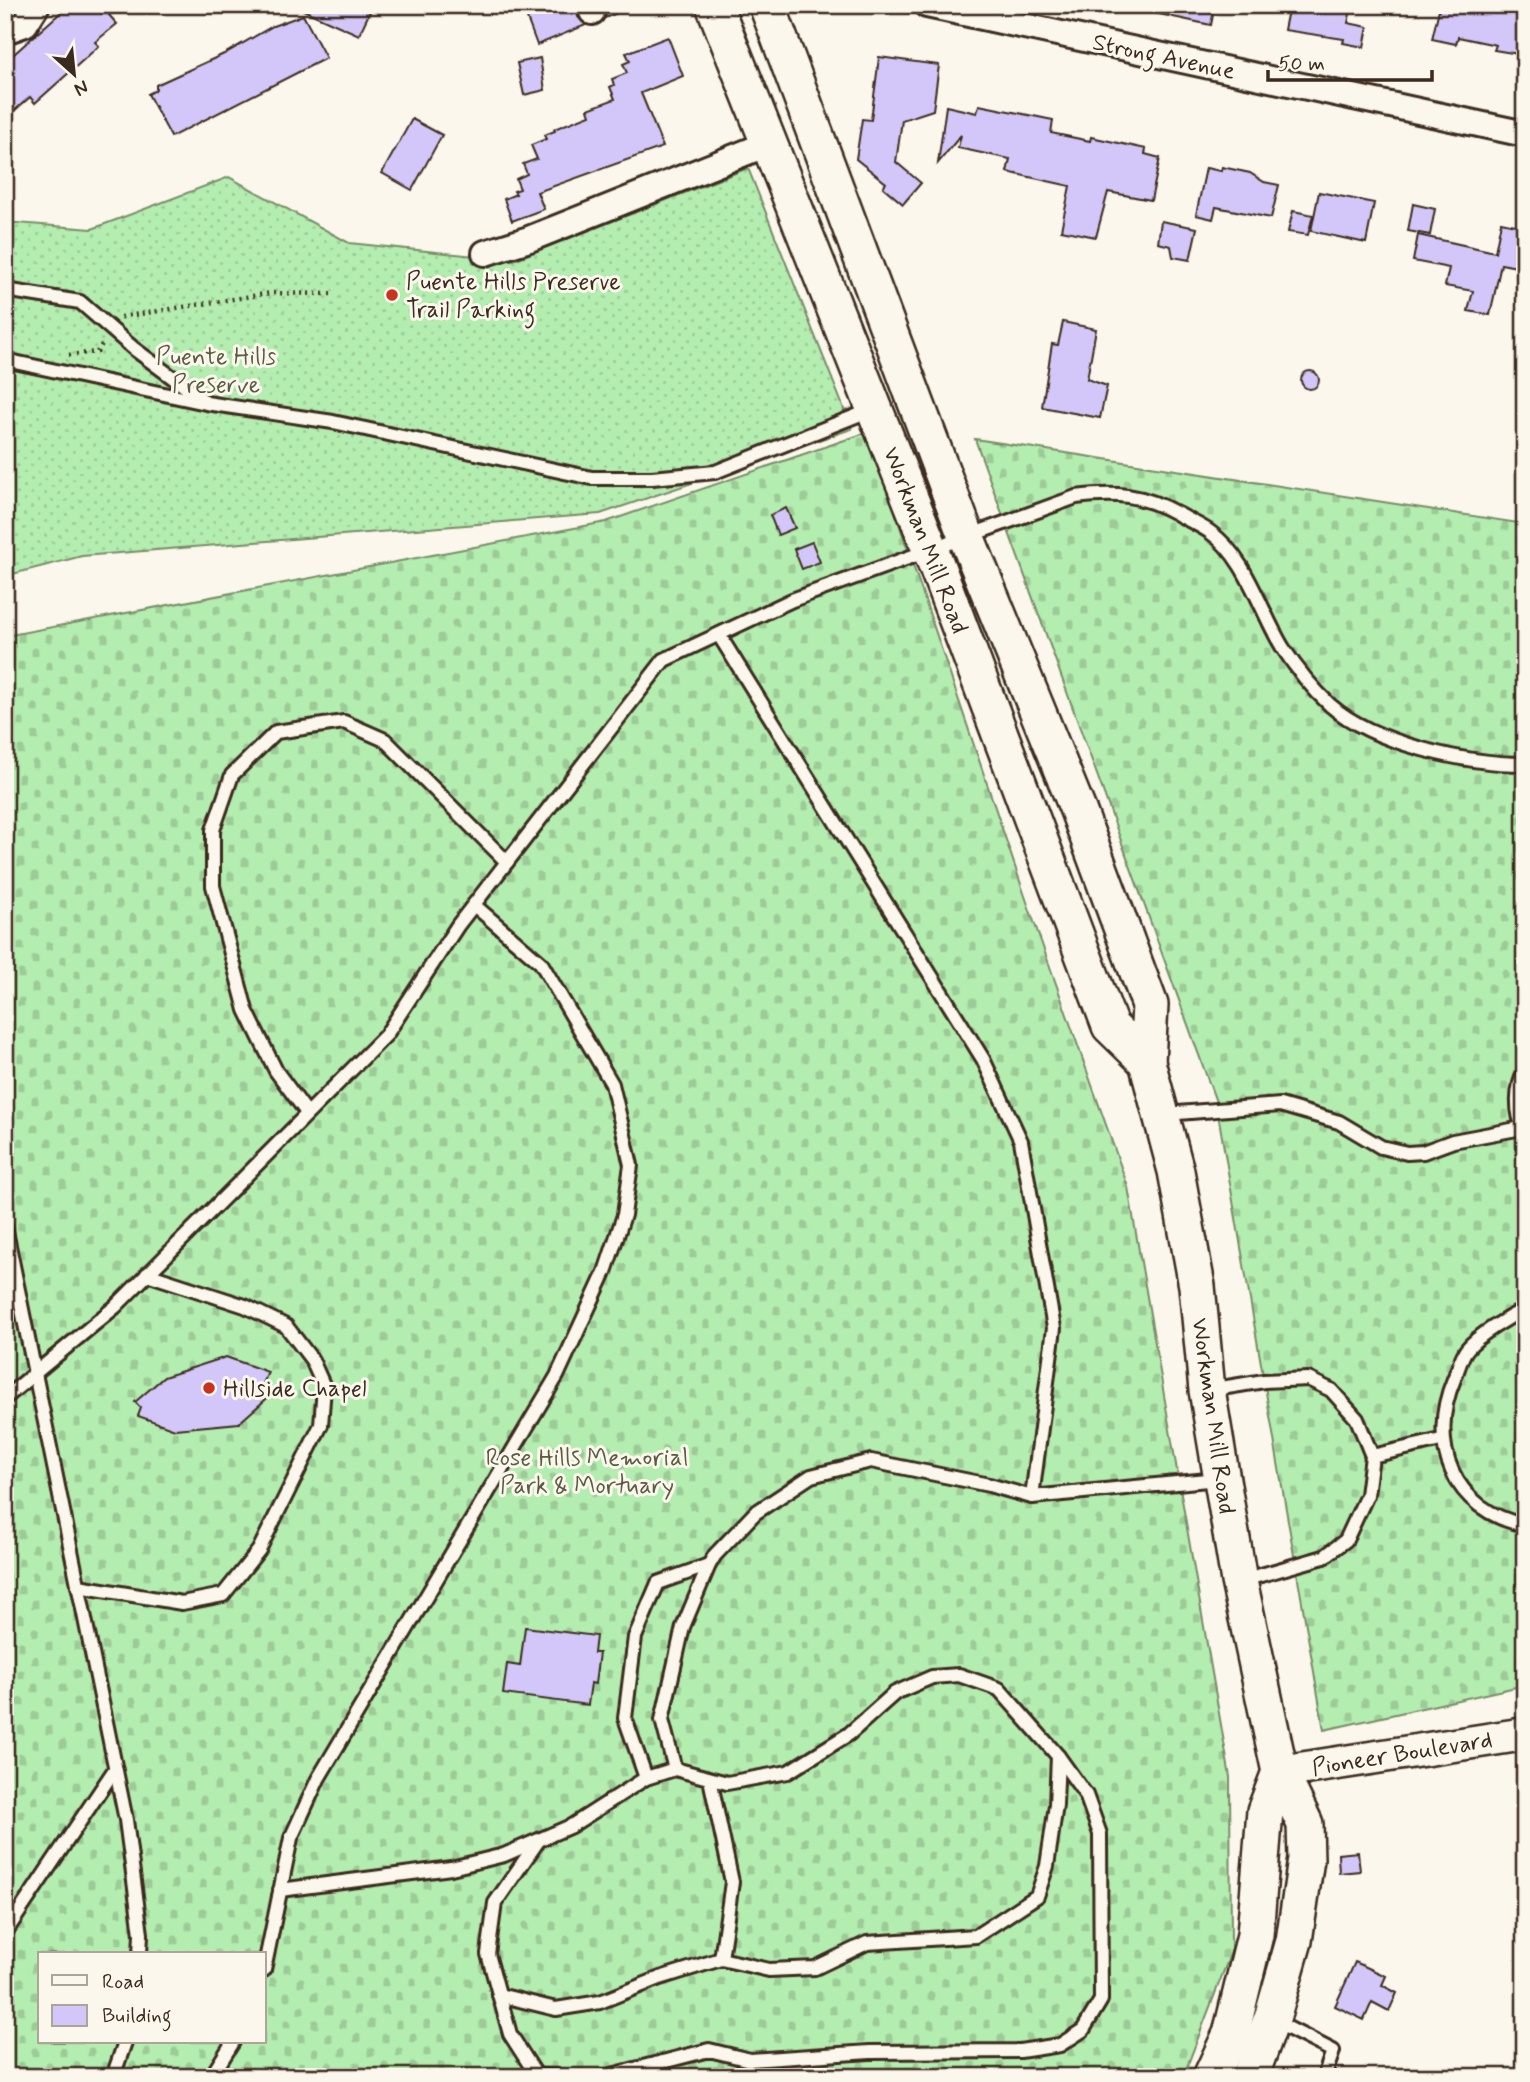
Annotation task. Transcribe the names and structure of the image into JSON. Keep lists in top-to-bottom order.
{
  "streets": {
    "main road": ["Workman Mill Road"],
    "street": ["Strong Avenue", "Pioneer Boulevard"]
  },
  "crossings": [
    ["Workman Mill Road", "Pioneer Boulevard"]
  ],
  "parks": ["Puente Hills Preserve", "Rose Hills Memorial Park & Mortuary"],
  "places": ["Puente Hills Preserve Trail Parking", "Hillside Chapel"],
  "legend": ["Road", "Building"],
  "scale_bar": "50 m",
  "north": "bottom right"
}
